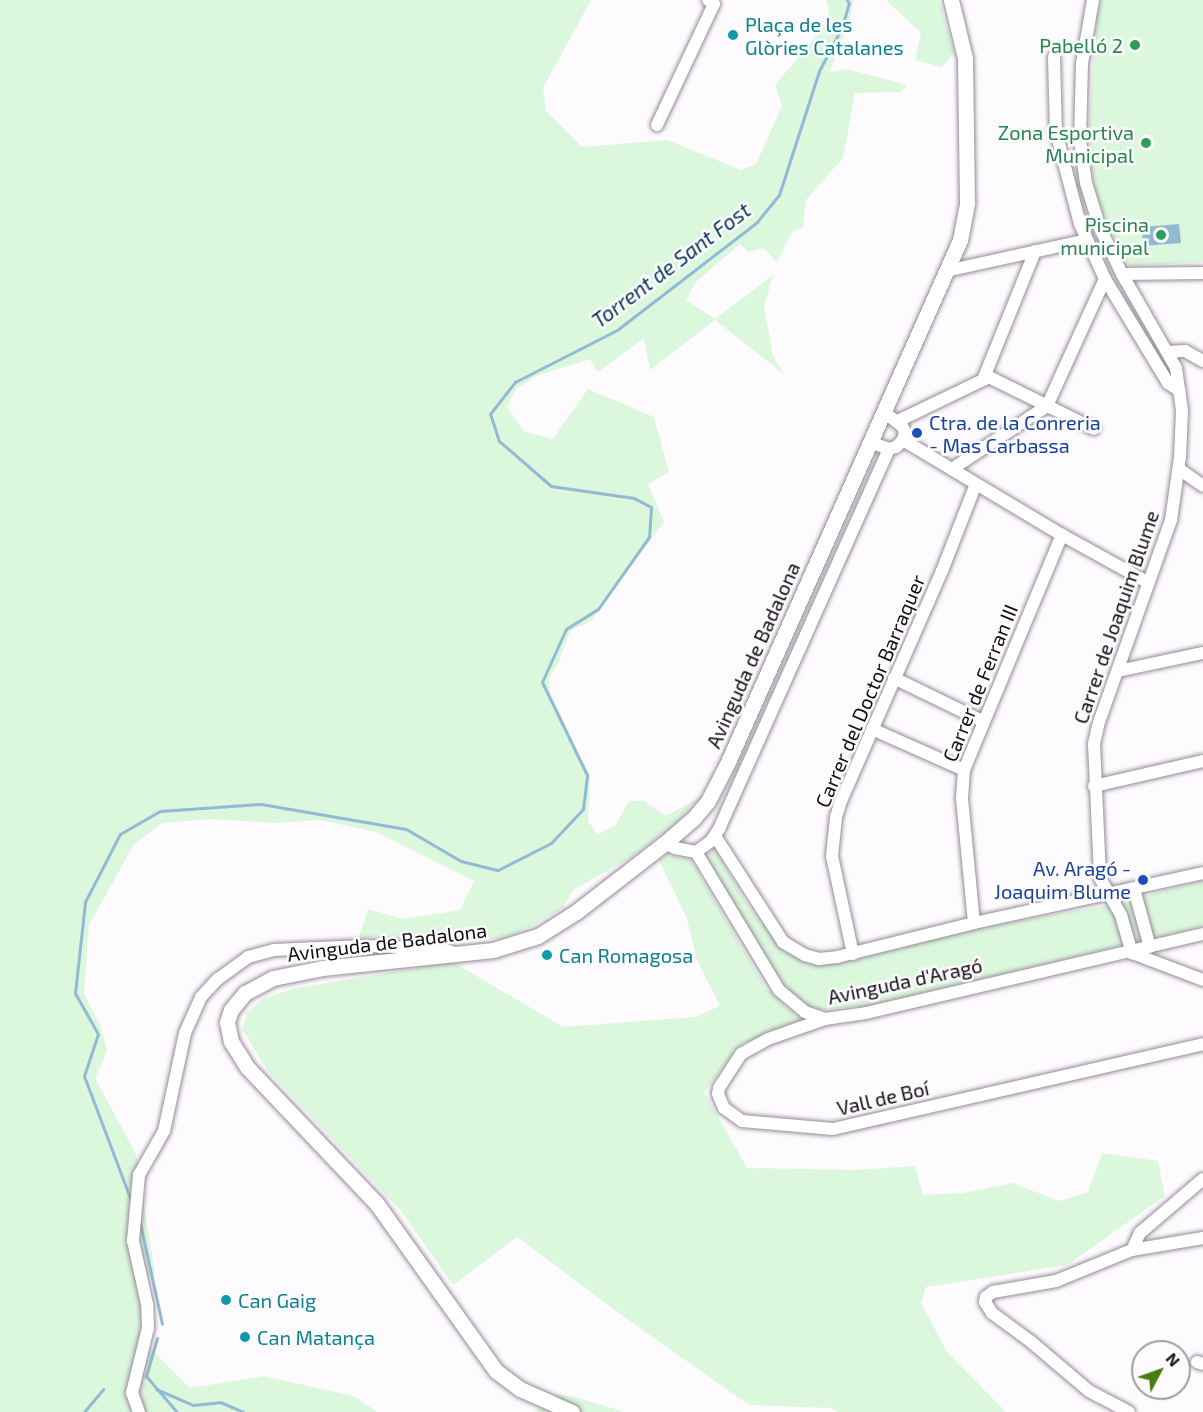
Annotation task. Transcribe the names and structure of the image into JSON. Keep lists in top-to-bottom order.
{
  "streets": {
    "street": [
      "Carrer de Joaquim Blume",
      "Avinguda de Badalona",
      "Carrer de Ferran III",
      "Carrer del Doctor Barraquer",
      "Avinguda d'Aragó",
      "Vall de Boí"
    ]
  },
  "crossings": [
    ["Carrer de Joaquim Blume", "Avinguda d'Aragó"],
    ["Carrer de Ferran III", "Avinguda d'Aragó"],
    ["Carrer del Doctor Barraquer", "Avinguda d'Aragó"],
    ["Avinguda d'Aragó", "Vall de Boí"]
  ],
  "water": ["Torrent de Sant Fost"],
  "places": [
    "Plaça de les Glòries Catalanes",
    "Pabelló 2",
    "Zona Esportiva Municipal",
    "Piscina municipal",
    "Ctra. de la Conreria - Mas Carbassa",
    "Av. Aragó - Joaquim Blume",
    "Can Romagosa",
    "Can Gaig",
    "Can Matança"
  ],
  "north": "top right"
}
